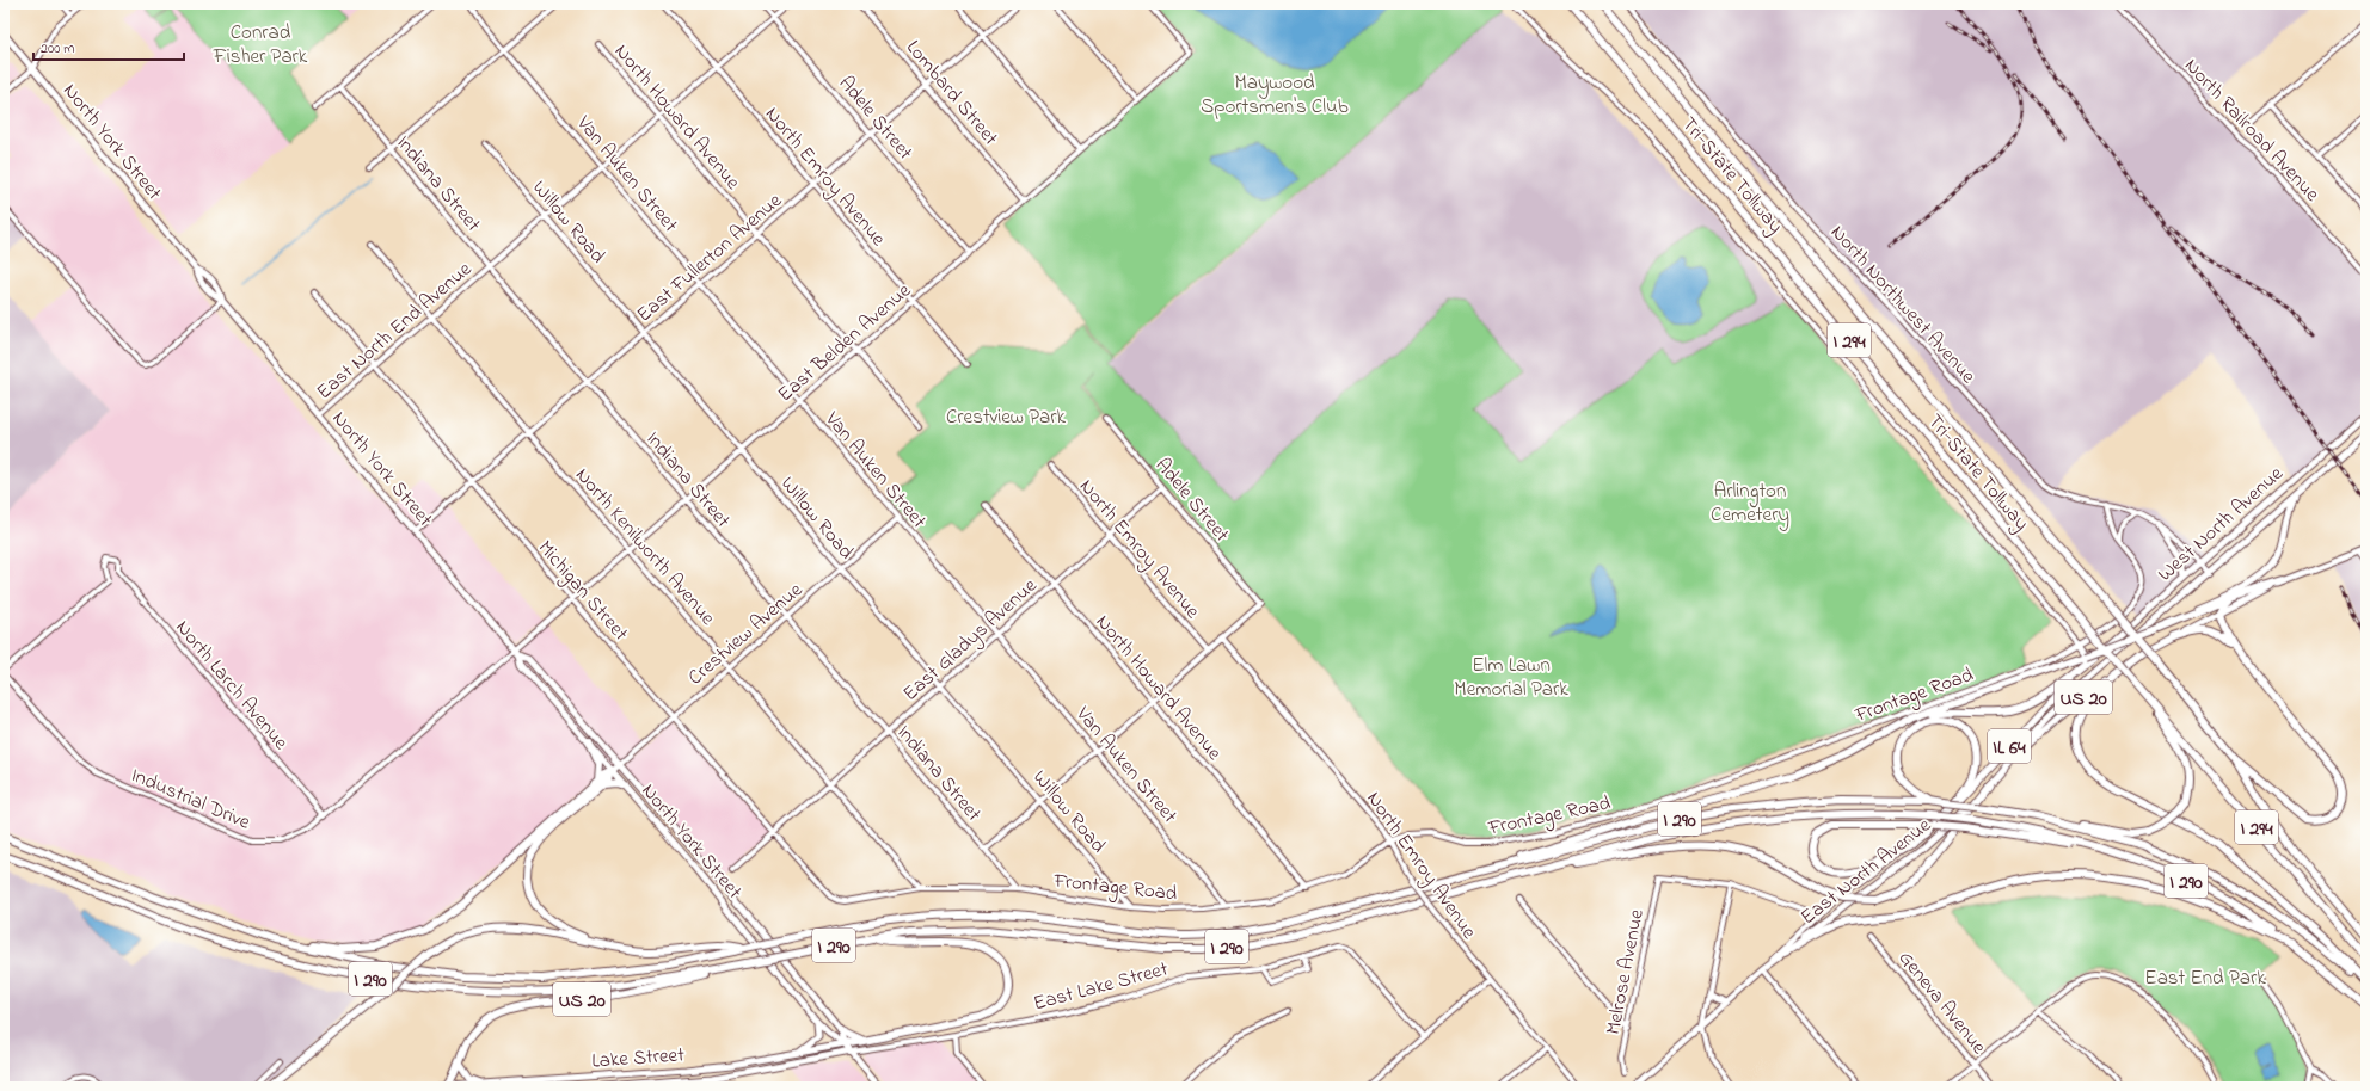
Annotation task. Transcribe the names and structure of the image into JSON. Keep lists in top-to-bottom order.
{
  "streets": {
    "highway": [
      "Tri-State Tollway",
      "I 294",
      "US 20",
      "I 290"
    ],
    "main road": [
      "North York Street",
      "West North Avenue",
      "IL 64",
      "East North Avenue",
      "Lake Street"
    ],
    "street": [
      "Lombard Street",
      "North Howard Avenue",
      "Adele Street",
      "North Railroad Avenue",
      "Van Auken Street",
      "North Emroy Avenue",
      "Indiana Street",
      "Willow Road",
      "East Fullerton Avenue",
      "North Northwest Avenue",
      "East North End Avenue",
      "East Belden Avenue",
      "North Kenilworth Avenue",
      "Michigan Street",
      "Crestview Avenue",
      "East Gladys Avenue",
      "North Larch Avenue",
      "Frontage Road",
      "Industrial Drive",
      "Melrose Avenue",
      "East Lake Street",
      "Geneva Avenue"
    ]
  },
  "crossings": [
    ["Lombard Street", "East Fullerton Avenue"],
    ["Lombard Street", "East Belden Avenue"],
    ["North Howard Avenue", "East Fullerton Avenue"],
    ["North Howard Avenue", "East North End Avenue"],
    ["North Howard Avenue", "East Belden Avenue"],
    ["North Howard Avenue", "East Gladys Avenue"],
    ["North Howard Avenue", "Frontage Road"],
    ["Adele Street", "North Emroy Avenue"],
    ["Adele Street", "East Fullerton Avenue"],
    ["Adele Street", "East North End Avenue"],
    ["Adele Street", "East Belden Avenue"],
    ["Adele Street", "East Gladys Avenue"],
    ["North York Street", "East Fullerton Avenue"],
    ["North York Street", "East North End Avenue"],
    ["North York Street", "East Belden Avenue"],
    ["North York Street", "Crestview Avenue"],
    ["North York Street", "Industrial Drive"],
    ["North York Street", "East Lake Street"],
    ["North York Street", "Lake Street"],
    ["Van Auken Street", "East Fullerton Avenue"],
    ["Van Auken Street", "East North End Avenue"],
    ["Van Auken Street", "East Belden Avenue"],
    ["Van Auken Street", "Crestview Avenue"],
    ["Van Auken Street", "East Gladys Avenue"],
    ["Van Auken Street", "Frontage Road"],
    ["North Emroy Avenue", "East Fullerton Avenue"],
    ["North Emroy Avenue", "East North End Avenue"],
    ["North Emroy Avenue", "East Belden Avenue"],
    ["North Emroy Avenue", "East Gladys Avenue"],
    ["North Emroy Avenue", "Frontage Road"],
    ["Indiana Street", "East Fullerton Avenue"],
    ["Indiana Street", "East North End Avenue"],
    ["Indiana Street", "East Belden Avenue"],
    ["Indiana Street", "Crestview Avenue"],
    ["Indiana Street", "East Gladys Avenue"],
    ["Indiana Street", "Frontage Road"],
    ["Willow Road", "East Fullerton Avenue"],
    ["Willow Road", "East North End Avenue"],
    ["Willow Road", "East Belden Avenue"],
    ["Willow Road", "Crestview Avenue"],
    ["Willow Road", "East Gladys Avenue"],
    ["Willow Road", "Frontage Road"],
    ["East Fullerton Avenue", "North Kenilworth Avenue"],
    ["East Fullerton Avenue", "Michigan Street"],
    ["North Northwest Avenue", "West North Avenue"],
    ["North Northwest Avenue", "Frontage Road"],
    ["East North End Avenue", "North Kenilworth Avenue"],
    ["East North End Avenue", "Michigan Street"],
    ["East Belden Avenue", "North Kenilworth Avenue"],
    ["East Belden Avenue", "Michigan Street"],
    ["East Belden Avenue", "Industrial Drive"],
    ["West North Avenue", "East North Avenue"],
    ["North Kenilworth Avenue", "Crestview Avenue"],
    ["North Kenilworth Avenue", "East Gladys Avenue"],
    ["North Kenilworth Avenue", "Frontage Road"],
    ["Michigan Street", "Crestview Avenue"],
    ["Michigan Street", "East Gladys Avenue"],
    ["Michigan Street", "Frontage Road"],
    ["North Larch Avenue", "Industrial Drive"],
    ["US 20", "I 290"],
    ["US 20", "East North Avenue"],
    ["US 20", "Lake Street"],
    ["East Lake Street", "Lake Street"]
  ],
  "parks": [
    "Conrad Fisher Park",
    "Maywood Sportsmen's Club",
    "Crestview Park",
    "Arlington Cemetery",
    "Elm Lawn Memorial Park",
    "East End Park"
  ],
  "scale_bar": "200 m"
}
